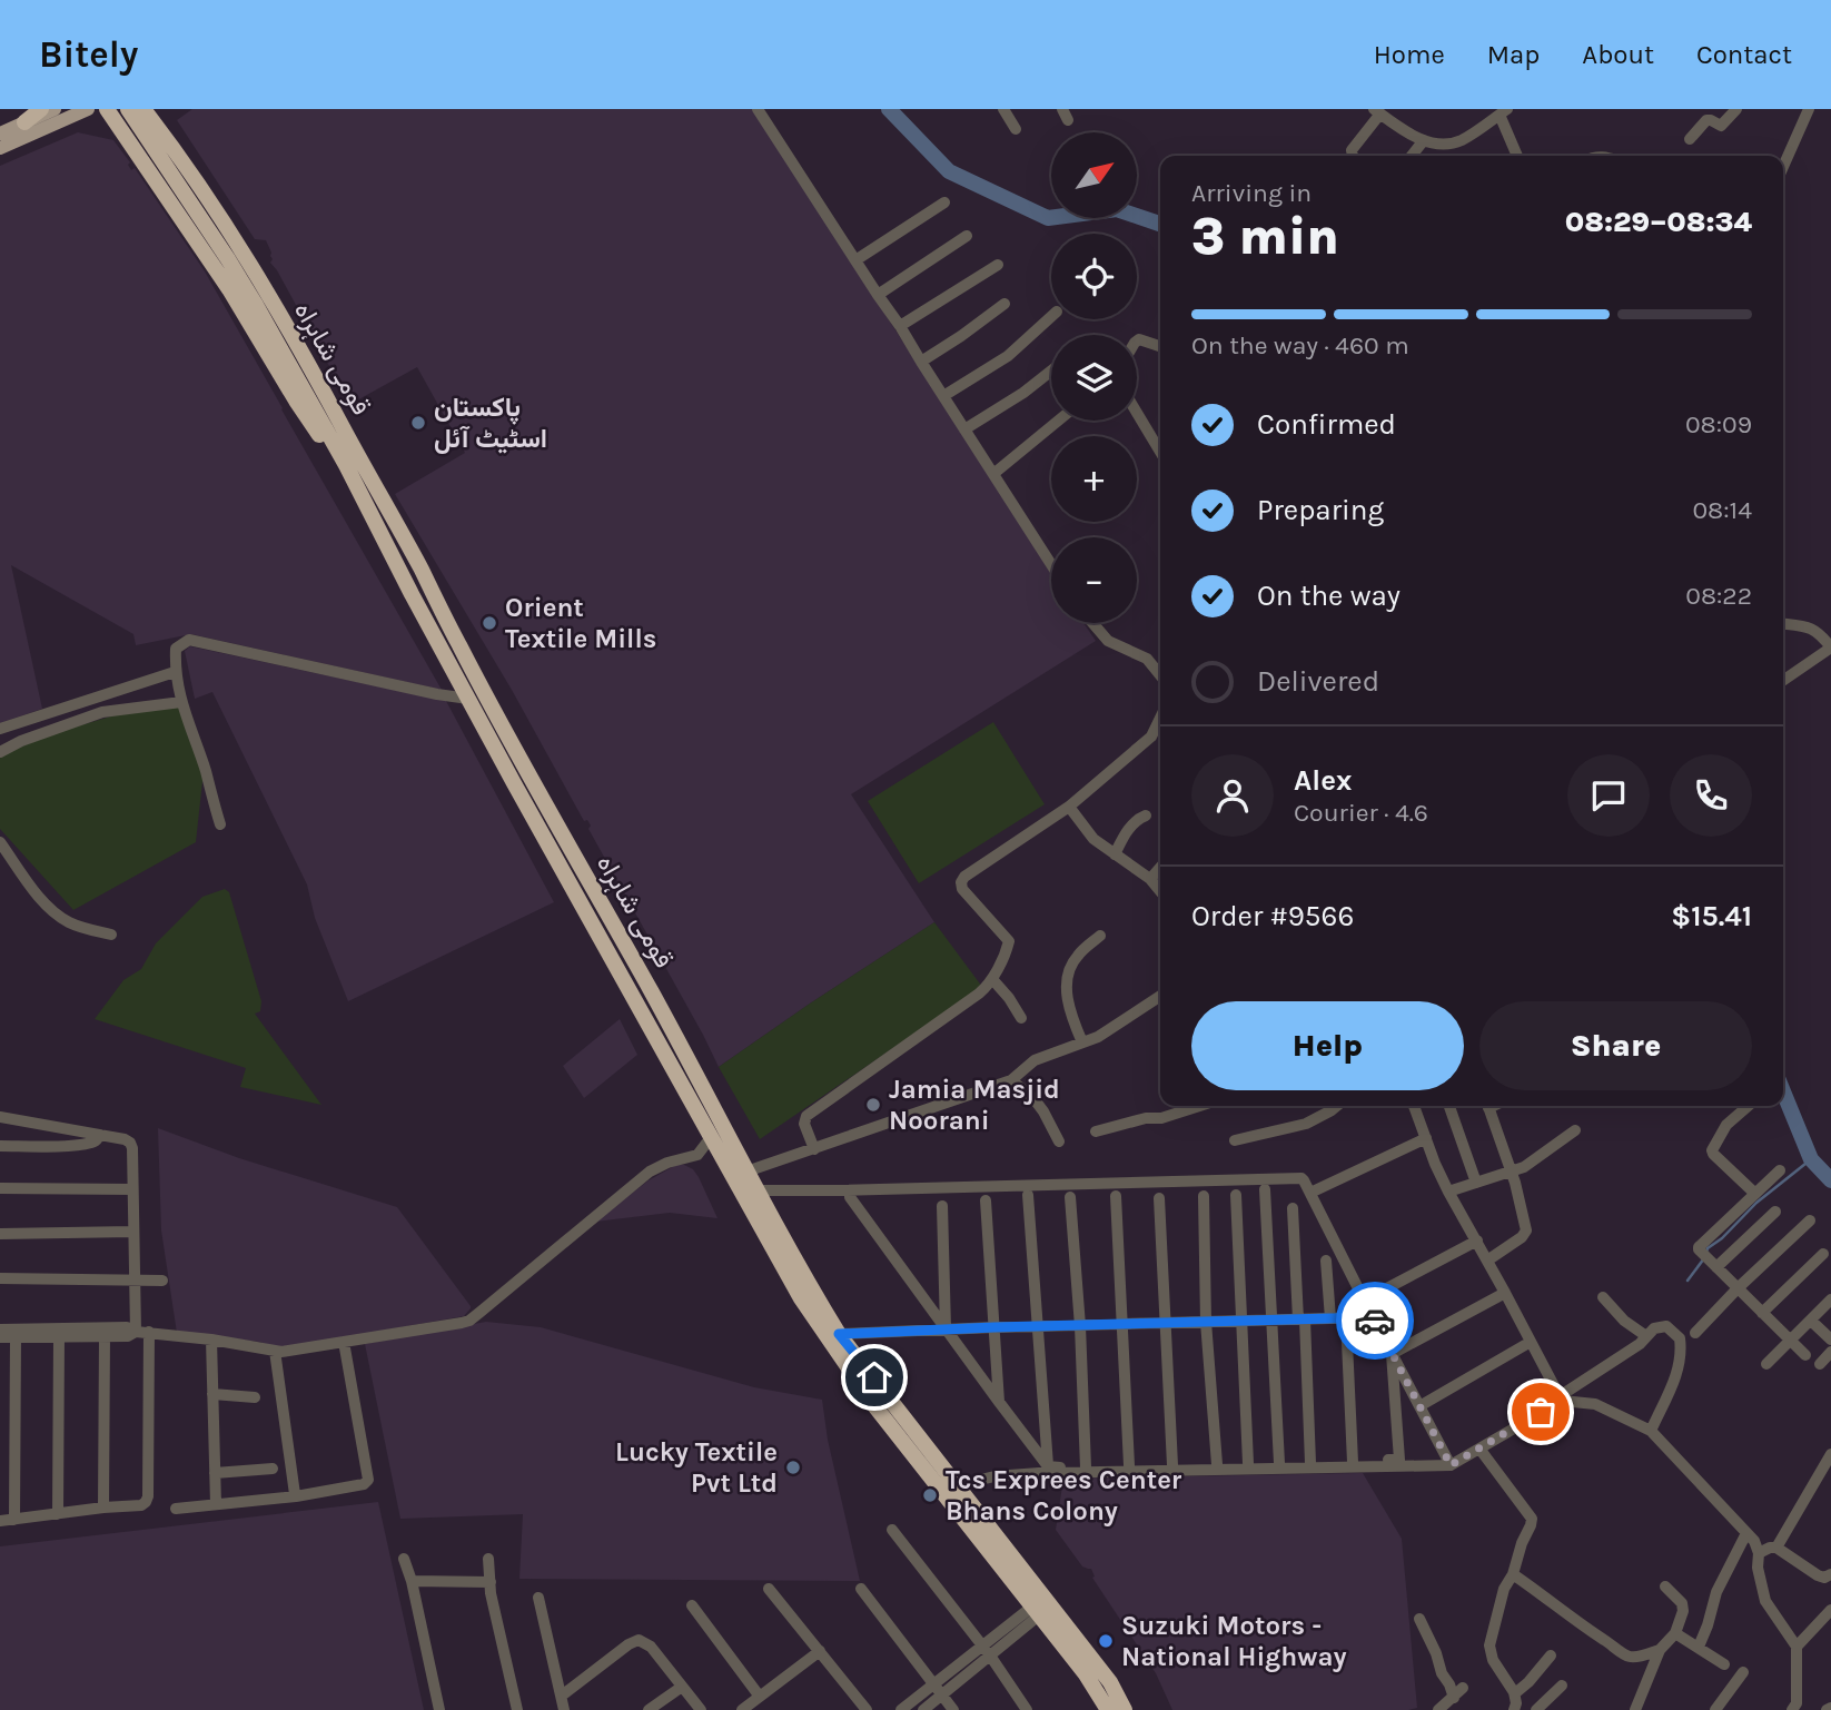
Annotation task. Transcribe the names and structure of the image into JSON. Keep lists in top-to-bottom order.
{
  "streets": {
    "highway": ["قومی شاہراہ"]
  },
  "places": [
    "پاکستان اسٹیٹ آئل",
    "Orient Textile Mills",
    "Jamia Masjid Noorani",
    "Lucky Textile Pvt Ltd",
    "Tcs Exprees Center Bhans Colony",
    "Suzuki Motors - National Highway"
  ],
  "north": "top right",
  "page": {
    "header": "Bitely",
    "nav": [
      "Home",
      "Map",
      "About",
      "Contact"
    ],
    "map_buttons": ["+", "−"],
    "heading": ["3 min", "Arriving in", "08:29–08:34"],
    "panel": [
      "Alex",
      "Courier · 4.6",
      "Order #9566",
      "$15.41"
    ],
    "bar": "On the way · 460 m",
    "list": [
      ["Confirmed", "08:09"],
      ["Preparing", "08:14"],
      ["On the way", "08:22"],
      "Delivered"
    ],
    "buttons": ["Help", "Share"]
  }
}
